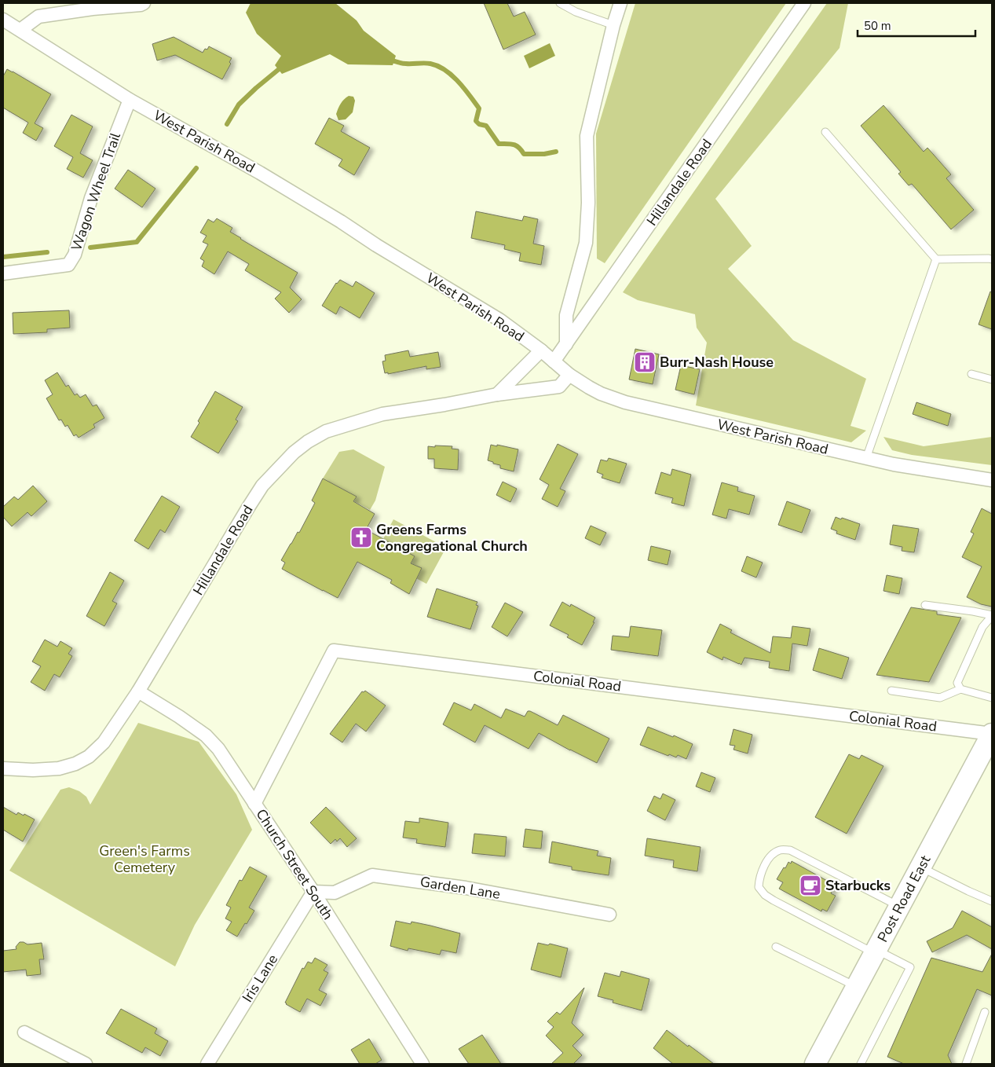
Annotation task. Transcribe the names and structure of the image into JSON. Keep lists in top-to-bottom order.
{
  "streets": {
    "main road": ["Post Road East"],
    "street": [
      "West Parish Road",
      "Hillandale Road",
      "Wagon Wheel Trail",
      "Colonial Road",
      "Church Street South",
      "Garden Lane",
      "Iris Lane"
    ]
  },
  "crossings": [
    ["West Parish Road", "Hillandale Road"],
    ["West Parish Road", "Wagon Wheel Trail"],
    ["Hillandale Road", "Church Street South"],
    ["Colonial Road", "Church Street South"],
    ["Colonial Road", "Post Road East"],
    ["Church Street South", "Garden Lane"],
    ["Church Street South", "Iris Lane"],
    ["Garden Lane", "Iris Lane"]
  ],
  "parks": ["Green's Farms Cemetery"],
  "places": {
    "building": ["Burr-Nash House"],
    "church": ["Greens Farms Congregational Church"],
    "cafe": ["Starbucks"]
  },
  "scale_bar": "50 m"
}
